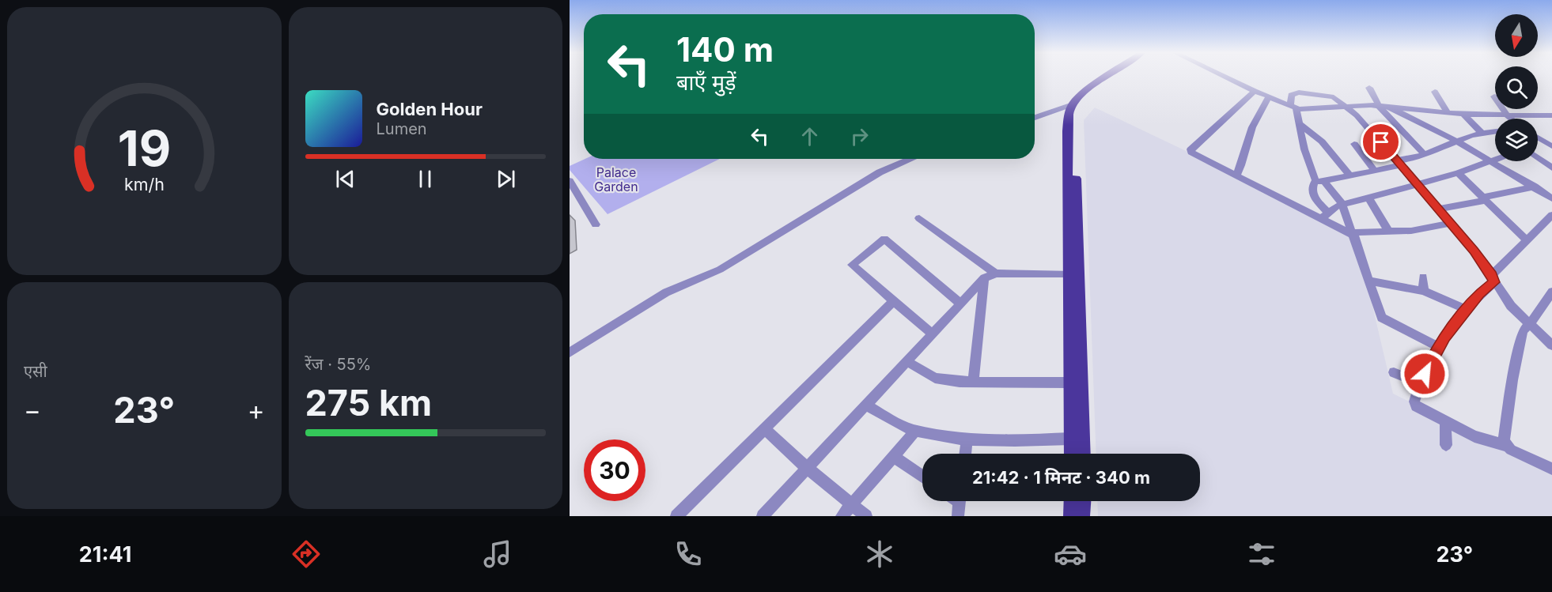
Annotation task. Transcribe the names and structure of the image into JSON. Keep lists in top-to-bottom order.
{
  "parks": ["Palace Garden"],
  "north": "bottom",
  "page": {
    "turn": ["140 m", "बाएँ मुड़ें"],
    "song": ["Golden Hour", "Lumen"],
    "tile": [
      "एसी",
      ["रेंज · 55%", "275 km"]
    ],
    "heat": ["−", "23°", "+"],
    "limit": "30",
    "trip": "21:42 · 1 मिनट · 340 m",
    "tabs": ["21:41", "23°"],
    "gauge": ["19", "km/h"]
  }
}
